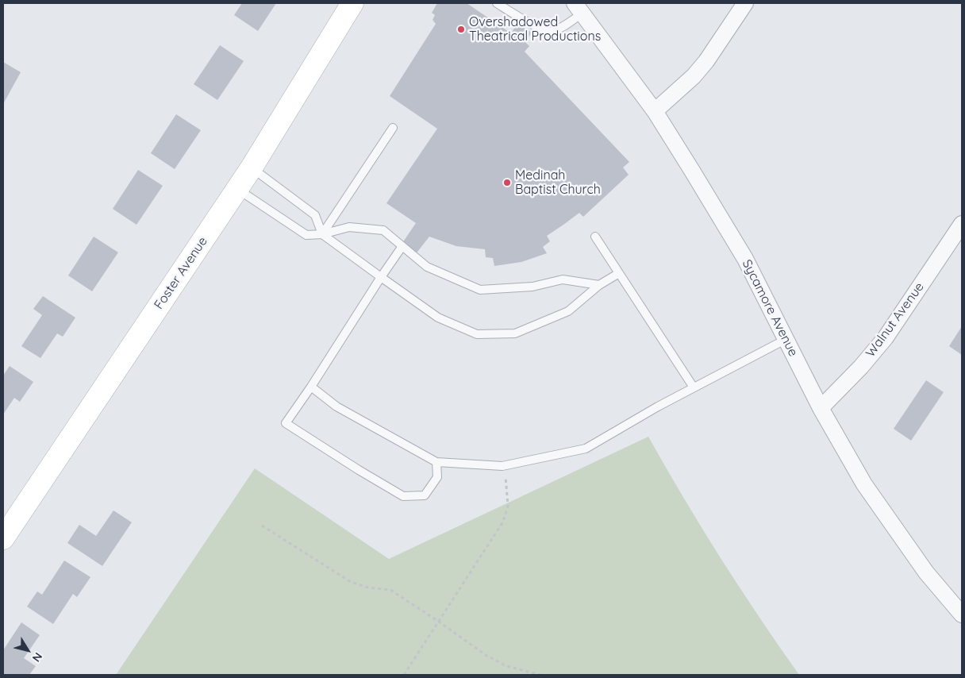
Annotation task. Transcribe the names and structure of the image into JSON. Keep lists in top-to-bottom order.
{
  "streets": {
    "street": ["Foster Avenue", "Sycamore Avenue", "Walnut Avenue"]
  },
  "crossings": [
    ["Sycamore Avenue", "Walnut Avenue"]
  ],
  "places": ["Overshadowed Theatrical Productions", "Medinah Baptist Church"],
  "north": "bottom right"
}
